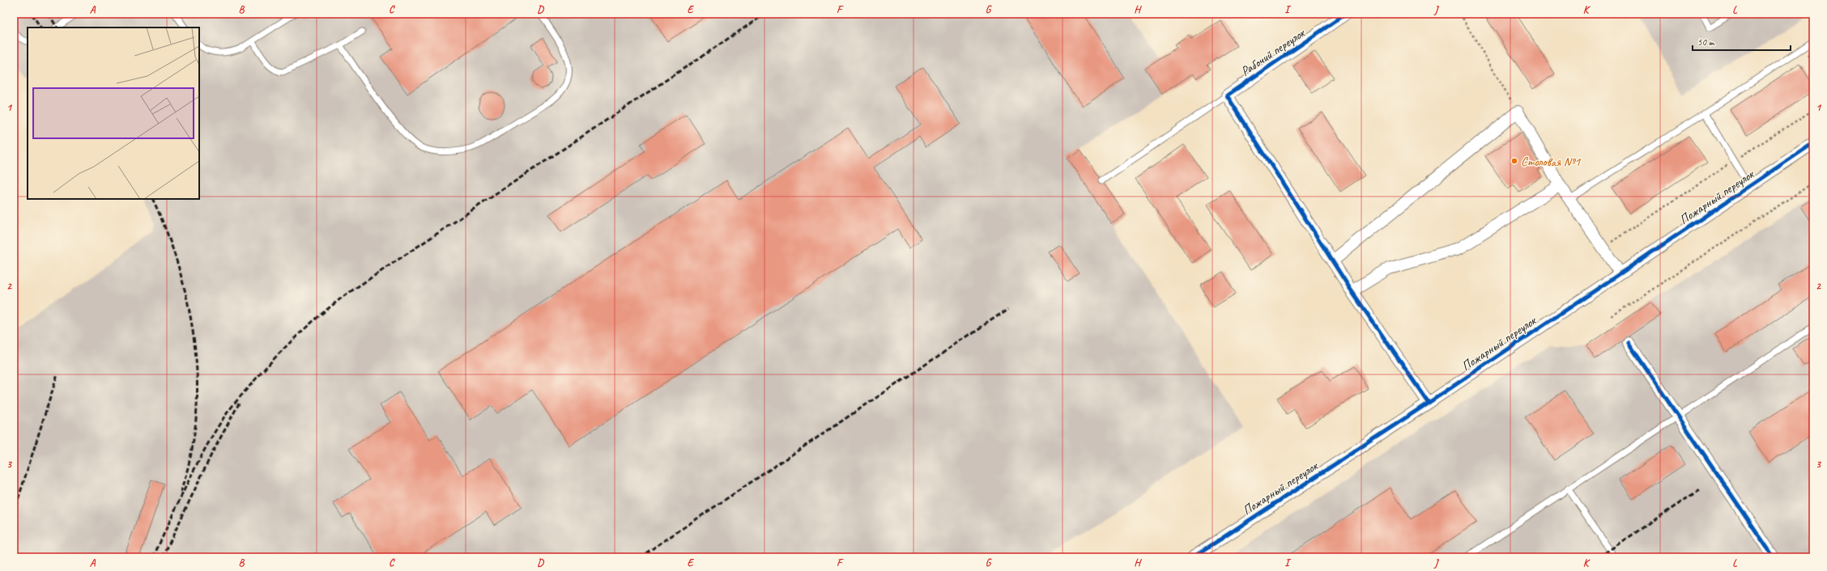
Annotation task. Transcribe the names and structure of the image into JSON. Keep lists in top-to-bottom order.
{
  "streets": {
    "street": ["Рабочий переулок", "Пожарный переулок"]
  },
  "places": ["Столовая №1"],
  "scale_bar": "50 m",
  "grid": {
    "columns": [
      "A",
      "B",
      "C",
      "D",
      "E",
      "F",
      "G",
      "H",
      "I",
      "J",
      "K",
      "L"
    ],
    "rows": ["1", "2", "3"]
  }
}
